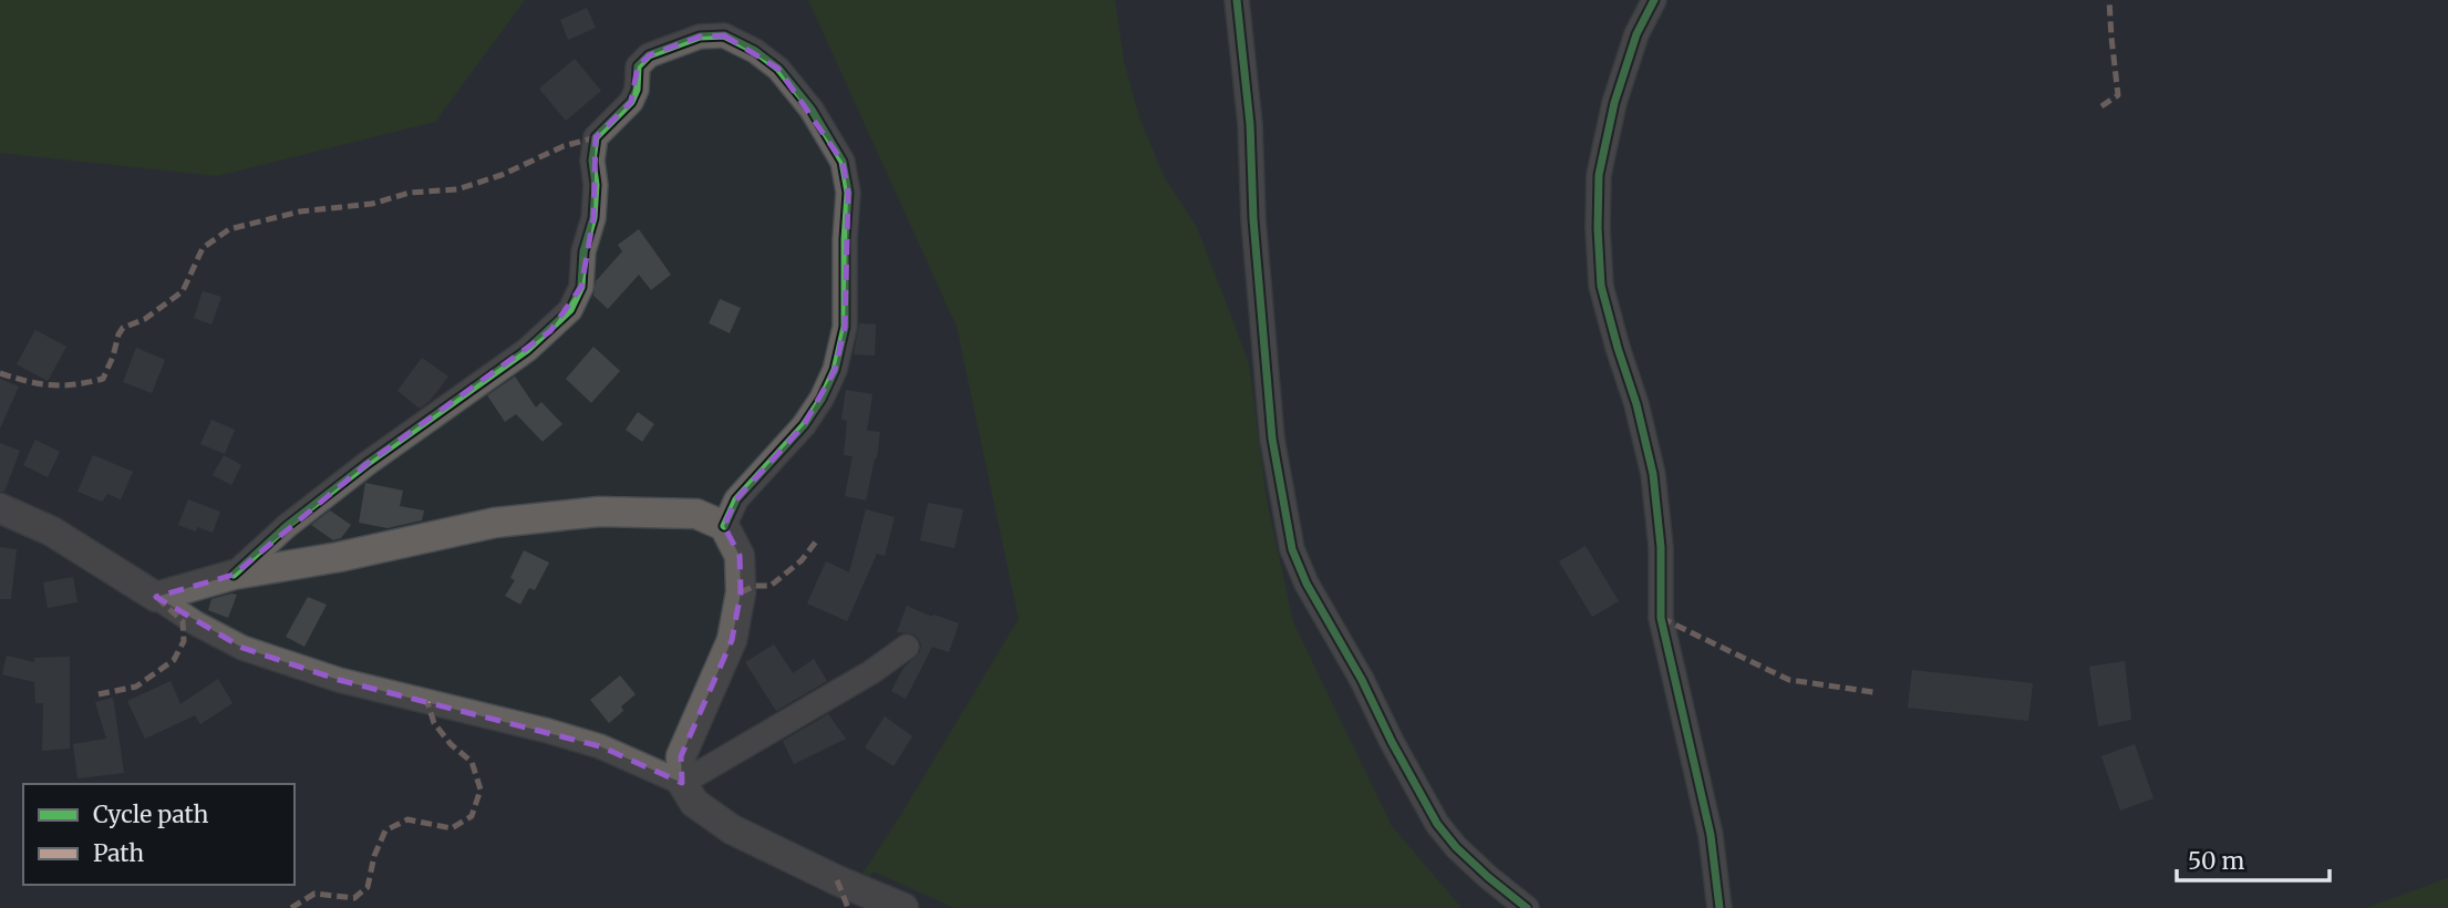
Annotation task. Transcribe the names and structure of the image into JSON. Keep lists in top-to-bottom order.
{
  "legend": ["Cycle path", "Path"],
  "scale_bar": "50 m"
}
